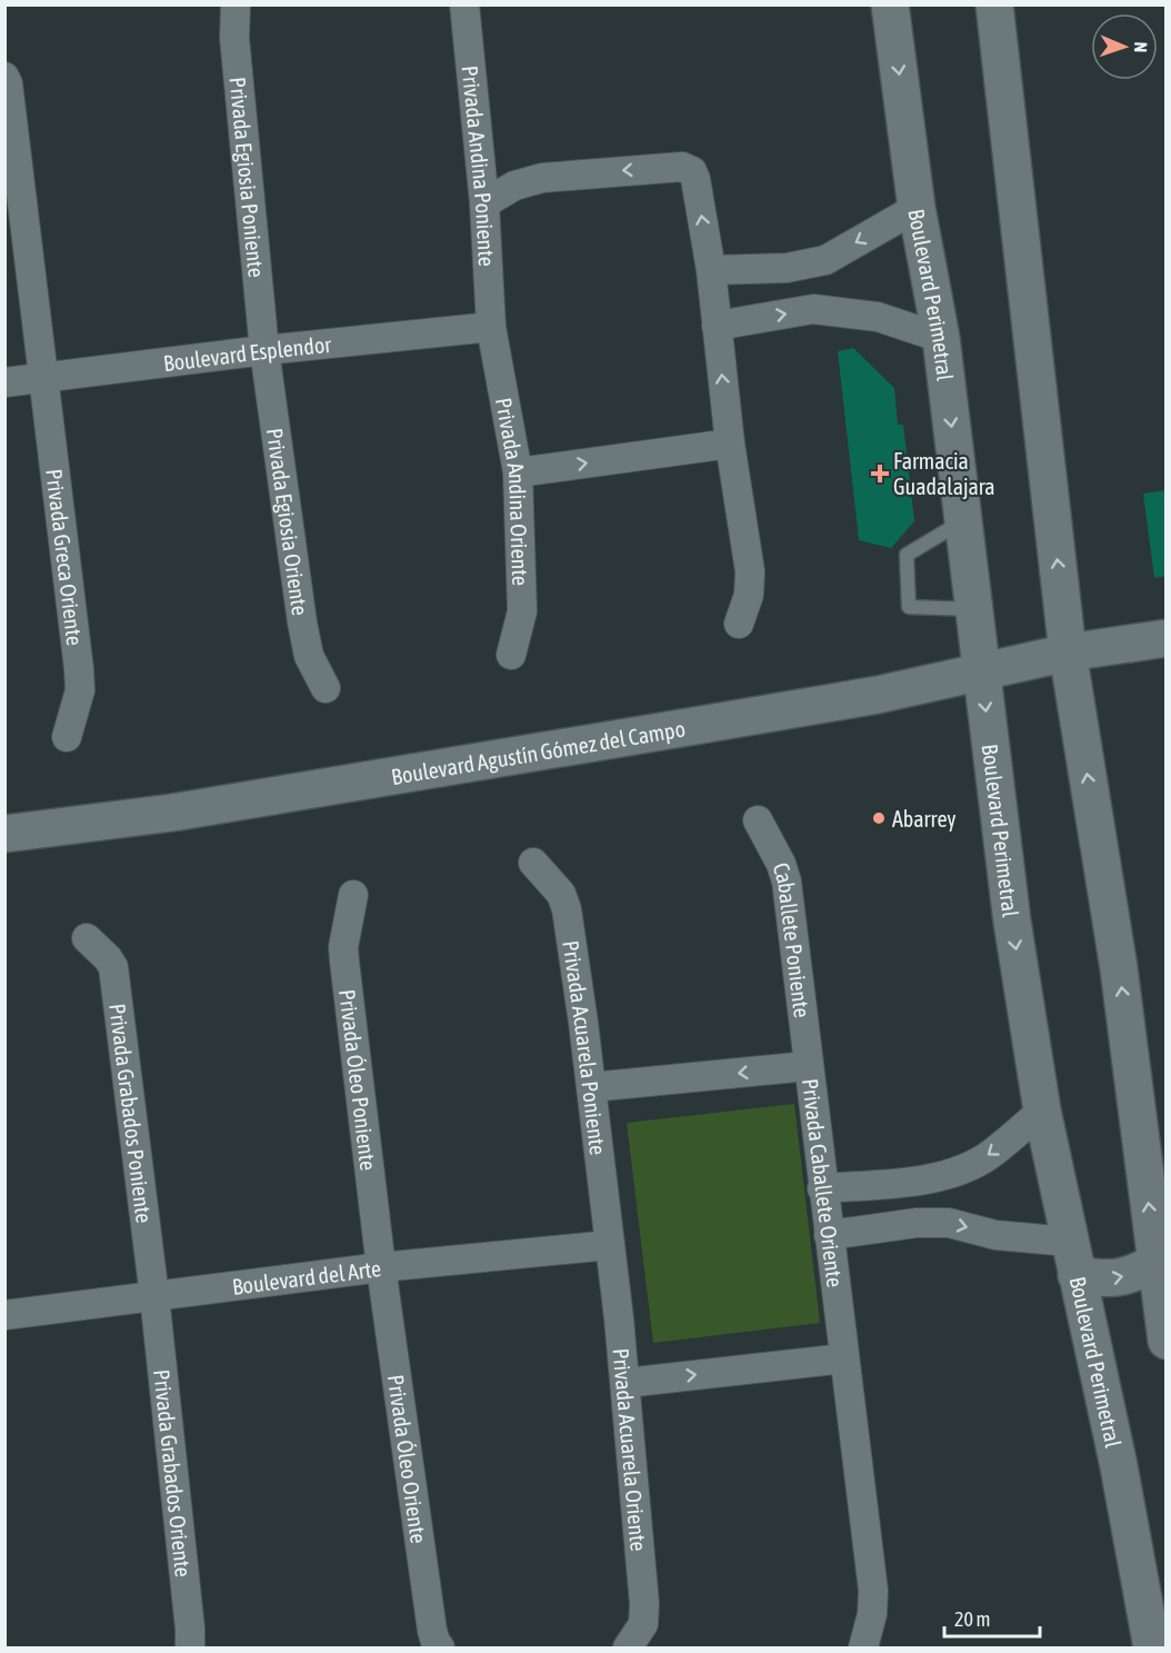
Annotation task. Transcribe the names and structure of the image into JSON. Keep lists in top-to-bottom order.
{
  "streets": {
    "street": [
      "Privada Andina Poniente",
      "Privada Egiosia Poniente",
      "Boulevard Perimetral",
      "Boulevard Esplendor",
      "Privada Andina Oriente",
      "Privada Egiosia Oriente",
      "Privada Greca Oriente",
      "Boulevard Agustín Gómez del Campo",
      "Caballete Poniente",
      "Privada Acuarela Poniente",
      "Privada Óleo Poniente",
      "Privada Grabados Poniente",
      "Privada Caballete Oriente",
      "Boulevard del Arte",
      "Privada Acuarela Oriente",
      "Privada Óleo Oriente",
      "Privada Grabados Oriente"
    ]
  },
  "crossings": [
    ["Privada Andina Poniente", "Boulevard Esplendor"],
    ["Privada Andina Poniente", "Privada Andina Oriente"],
    ["Privada Egiosia Poniente", "Boulevard Esplendor"],
    ["Privada Egiosia Poniente", "Privada Egiosia Oriente"],
    ["Boulevard Perimetral", "Boulevard Agustín Gómez del Campo"],
    ["Boulevard Esplendor", "Privada Andina Oriente"],
    ["Boulevard Esplendor", "Privada Egiosia Oriente"],
    ["Boulevard Esplendor", "Privada Greca Oriente"],
    ["Caballete Poniente", "Privada Caballete Oriente"],
    ["Privada Acuarela Poniente", "Privada Caballete Oriente"],
    ["Privada Acuarela Poniente", "Boulevard del Arte"],
    ["Privada Acuarela Poniente", "Privada Acuarela Oriente"],
    ["Privada Óleo Poniente", "Boulevard del Arte"],
    ["Privada Óleo Poniente", "Privada Óleo Oriente"],
    ["Privada Grabados Poniente", "Boulevard del Arte"],
    ["Privada Grabados Poniente", "Privada Grabados Oriente"],
    ["Boulevard del Arte", "Privada Acuarela Oriente"],
    ["Boulevard del Arte", "Privada Óleo Oriente"],
    ["Boulevard del Arte", "Privada Grabados Oriente"]
  ],
  "places": {
    "health": ["Farmacia Guadalajara"],
    "other": ["Abarrey"]
  },
  "scale_bar": "20 m",
  "north": "right"
}
